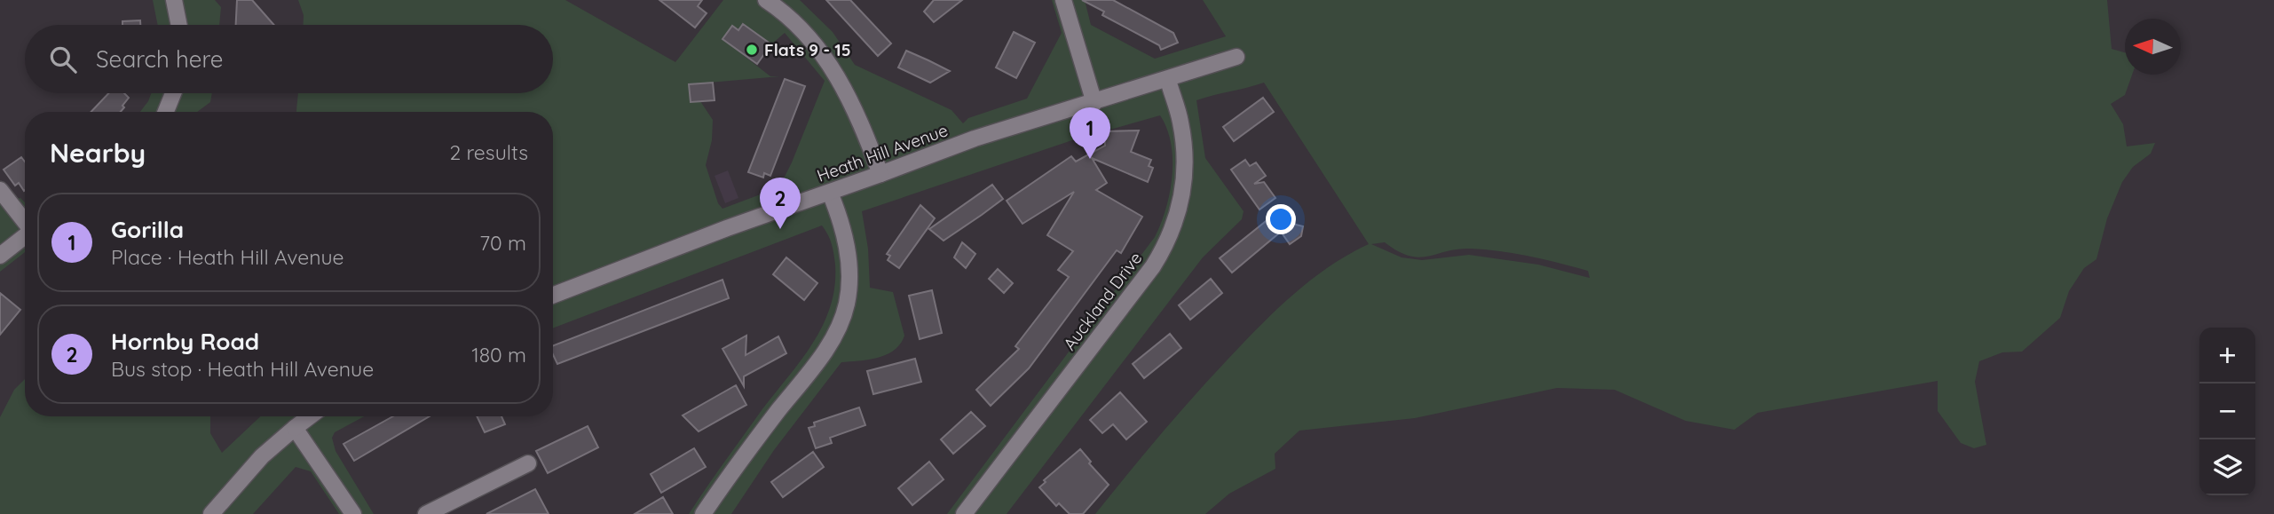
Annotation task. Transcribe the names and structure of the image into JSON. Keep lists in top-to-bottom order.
{
  "streets": {
    "street": ["Heath Hill Avenue", "Auckland Drive"]
  },
  "crossings": [
    ["Heath Hill Avenue", "Auckland Drive"]
  ],
  "places": ["Flats 9 - 15"],
  "north": "left",
  "page": {
    "search": "Search here",
    "pins": ["1", "2"],
    "heading": ["Nearby", "2 results"],
    "list": [
      {
        "mark": "1",
        "name": "Gorilla",
        "note": "Place · Heath Hill Avenue",
        "value": "70 m"
      },
      {
        "mark": "2",
        "name": "Hornby Road",
        "note": "Bus stop · Heath Hill Avenue",
        "value": "180 m"
      }
    ],
    "map_buttons": ["+", "−"]
  }
}
